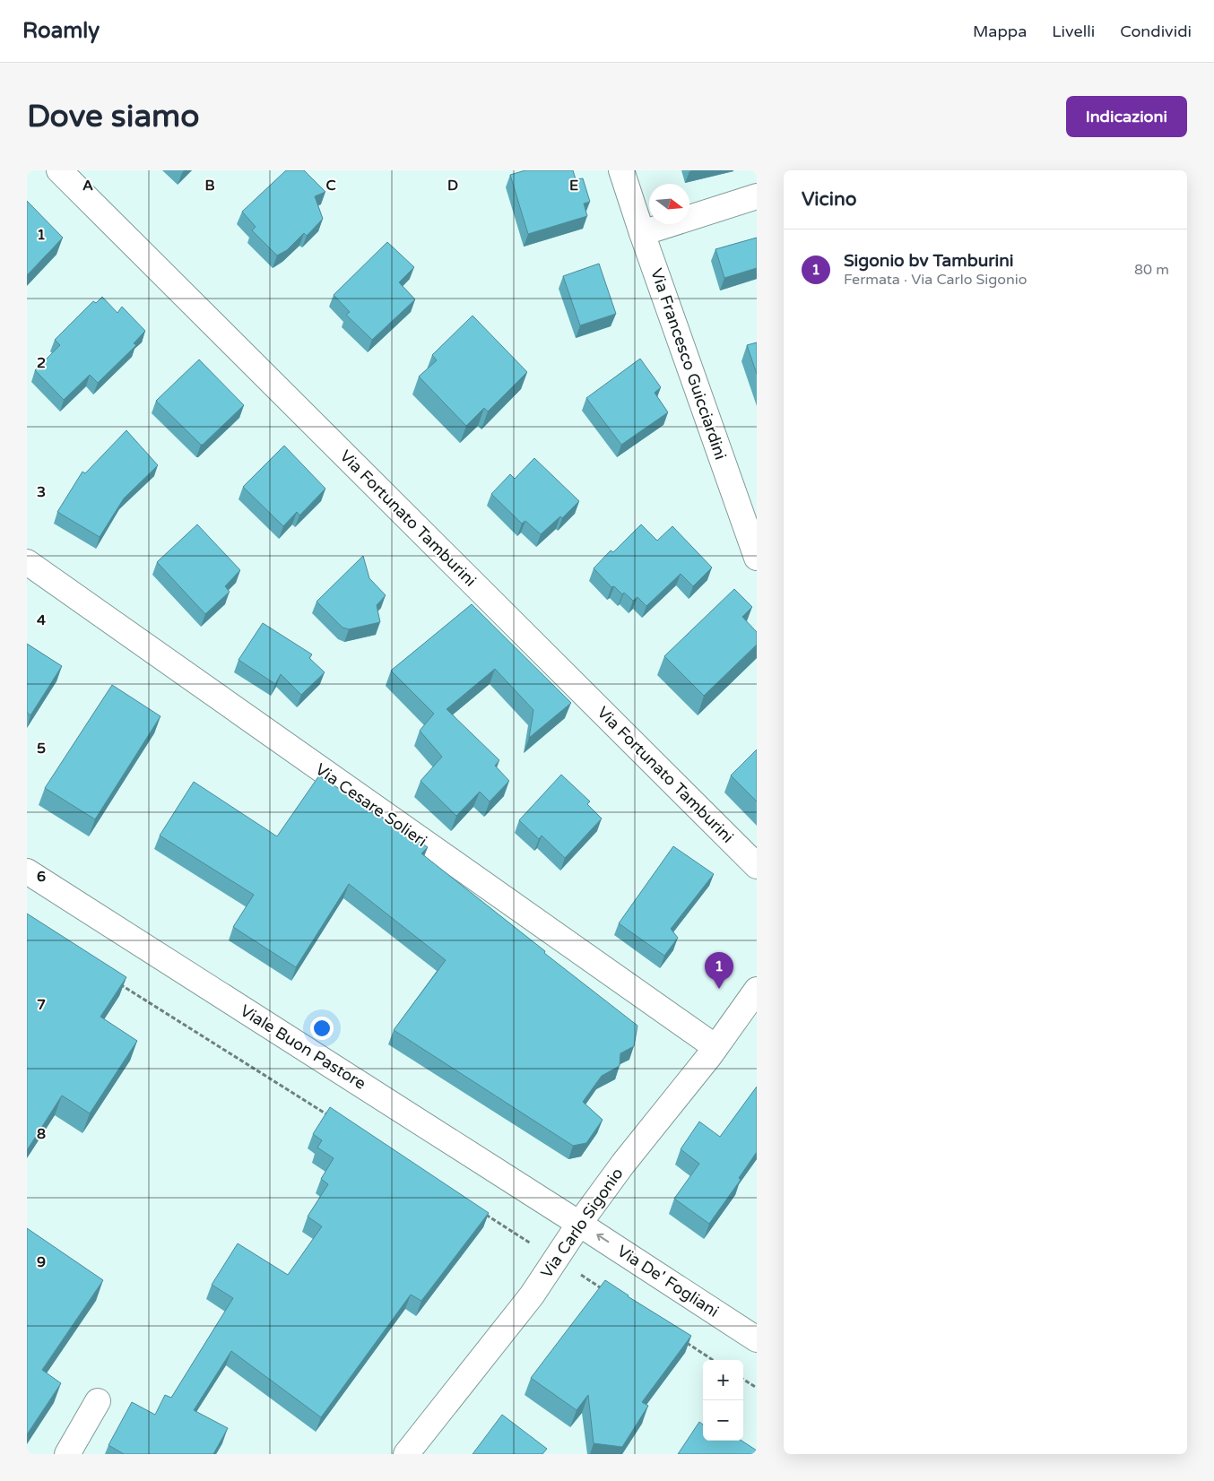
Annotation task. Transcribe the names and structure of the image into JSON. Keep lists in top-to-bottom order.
{
  "streets": {
    "street": [
      "Via Francesco Guicciardini",
      "Via Fortunato Tamburini",
      "Via Cesare Solieri",
      "Viale Buon Pastore",
      "Via Carlo Sigonio",
      "Via De' Fogliani"
    ]
  },
  "crossings": [
    ["Via Cesare Solieri", "Via Carlo Sigonio"],
    ["Viale Buon Pastore", "Via Carlo Sigonio"],
    ["Viale Buon Pastore", "Via De' Fogliani"],
    ["Via Carlo Sigonio", "Via De' Fogliani"]
  ],
  "one_way": ["Via De' Fogliani"],
  "north": "right",
  "page": {
    "header": "Roamly",
    "nav": ["Mappa", "Livelli", "Condividi"],
    "buttons": "Indicazioni",
    "title": "Dove siamo",
    "heading": "Vicino",
    "list": [
      {
        "mark": "1",
        "name": "Sigonio bv Tamburini",
        "note": "Fermata · Via Carlo Sigonio",
        "value": "80 m"
      }
    ],
    "pins": "1",
    "map_buttons": ["+", "−"]
  },
  "grid": {
    "columns": [
      "A",
      "B",
      "C",
      "D",
      "E"
    ],
    "rows": [
      "1",
      "2",
      "3",
      "4",
      "5",
      "6",
      "7",
      "8",
      "9"
    ]
  }
}
